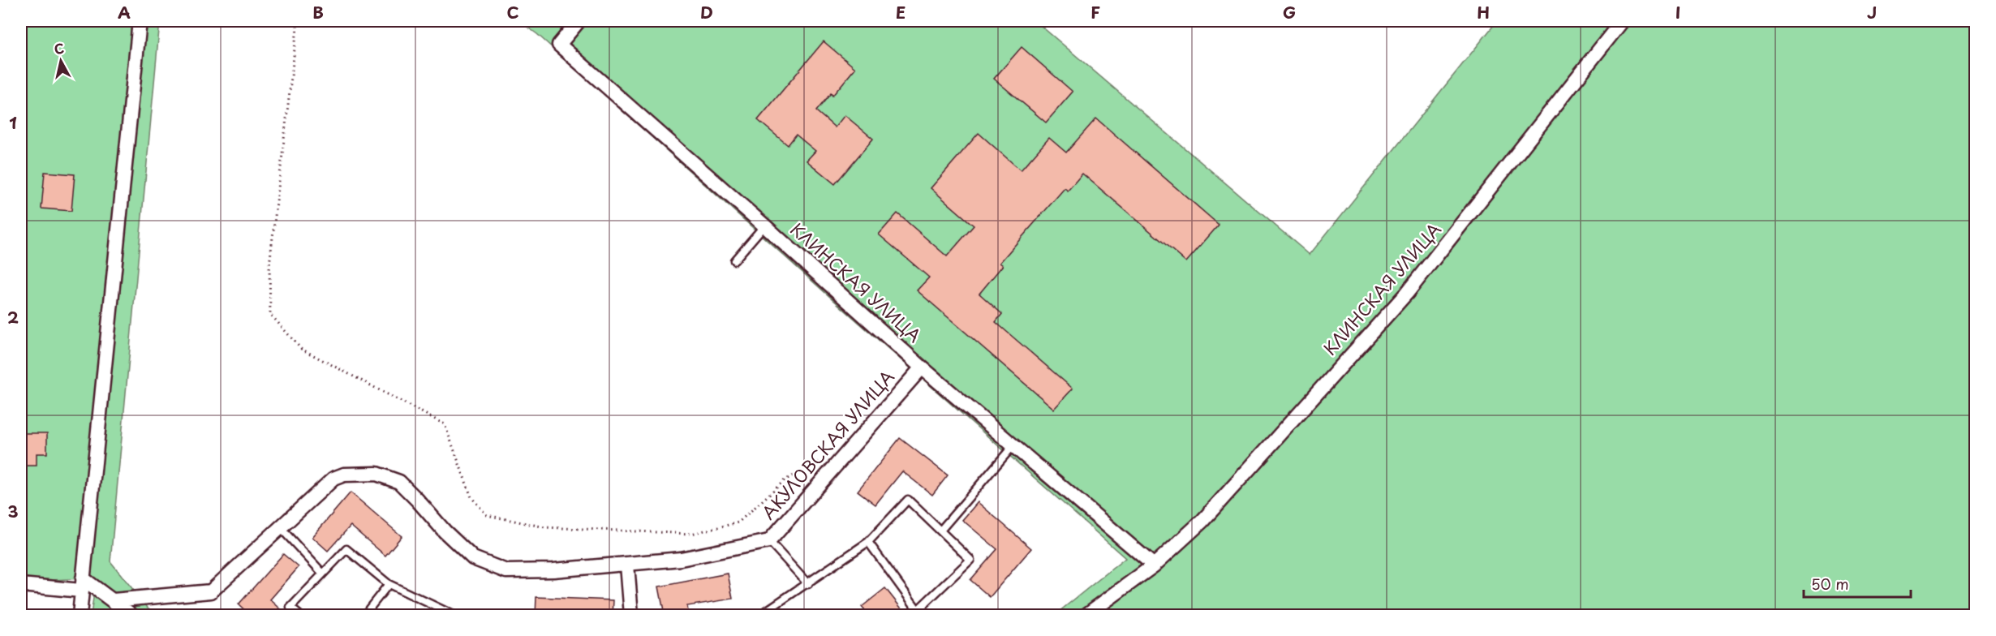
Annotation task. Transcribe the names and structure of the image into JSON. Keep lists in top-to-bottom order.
{
  "streets": {
    "street": ["КЛИНСКАЯ УЛИЦА", "АКУЛОВСКАЯ УЛИЦА"]
  },
  "crossings": [
    ["КЛИНСКАЯ УЛИЦА", "АКУЛОВСКАЯ УЛИЦА"]
  ],
  "scale_bar": "50 m",
  "north": "top",
  "grid": {
    "columns": [
      "A",
      "B",
      "C",
      "D",
      "E",
      "F",
      "G",
      "H",
      "I",
      "J"
    ],
    "rows": ["1", "2", "3"]
  }
}
